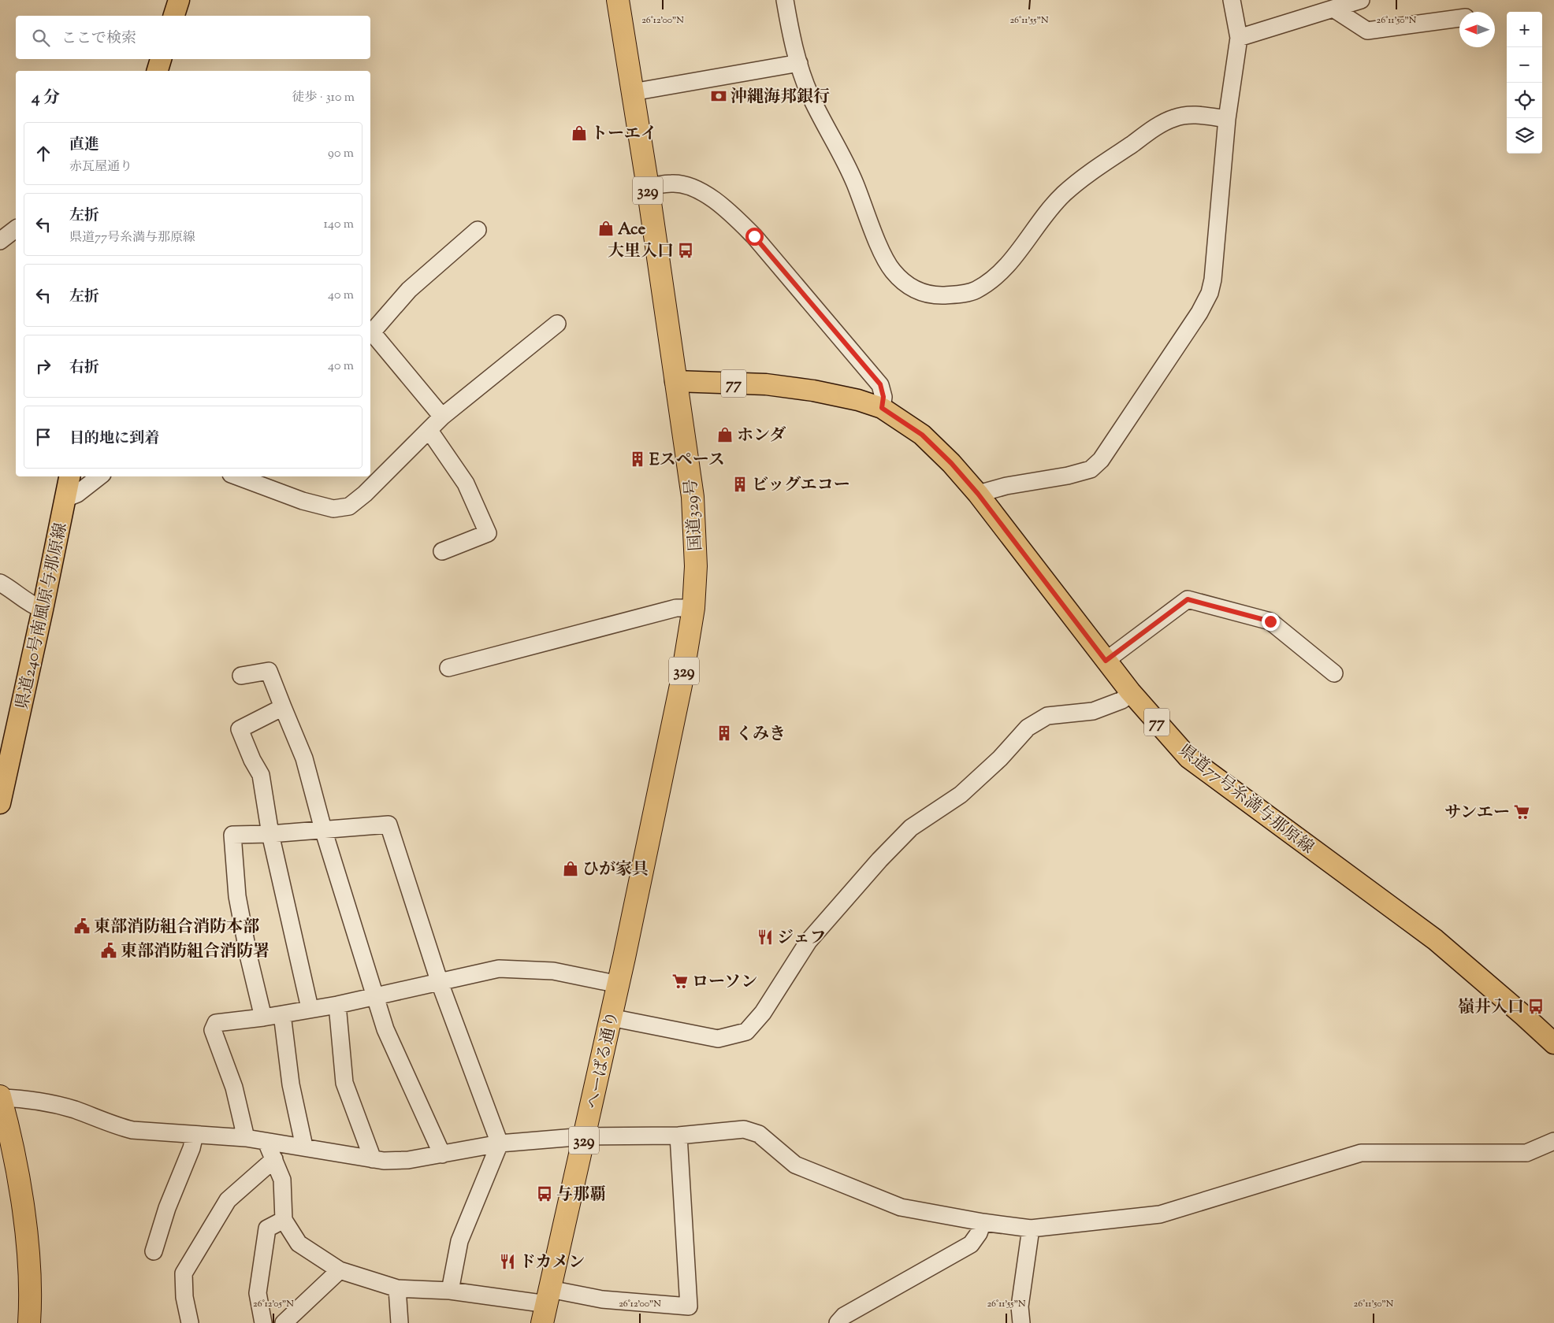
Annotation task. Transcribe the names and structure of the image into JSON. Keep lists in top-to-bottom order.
{
  "streets": {
    "highway": ["329", "国道329号", "へーばる通り"],
    "main road": ["77", "県道240号南風原与那原線", "県道77号糸満与那原線"]
  },
  "crossings": [
    ["国道329号", "県道77号糸満与那原線"],
    ["国道329号", "へーばる通り"]
  ],
  "places": {
    "bank": ["沖縄海邦銀行"],
    "shop": [
      "トーエイ",
      "Ace",
      "ホンダ",
      "ひが家具"
    ],
    "bus stop": ["大里入口", "嶺井入口", "与那覇"],
    "building": ["Eスペース", "ビッグエコー", "くみき"],
    "supermarket": ["サンエー", "ローソン"],
    "public building": ["東部消防組合消防本部", "東部消防組合消防署"],
    "restaurant": ["ジェフ", "ドカメン"]
  },
  "north": "left",
  "page": {
    "map_buttons": ["+", "−"],
    "search": "ここで検索",
    "heading": ["4 分", "徒歩 · 310 m"],
    "list": [
      ["直進", "赤瓦屋通り", "90 m"],
      ["左折", "県道77号糸満与那原線", "140 m"],
      ["左折", "40 m"],
      ["右折", "40 m"],
      "目的地に到着"
    ]
  },
  "coordinates": [
    "26°12'00\"N",
    "26°11'55\"N",
    "26°11'50\"N",
    "26°12'05\"N"
  ]
}
